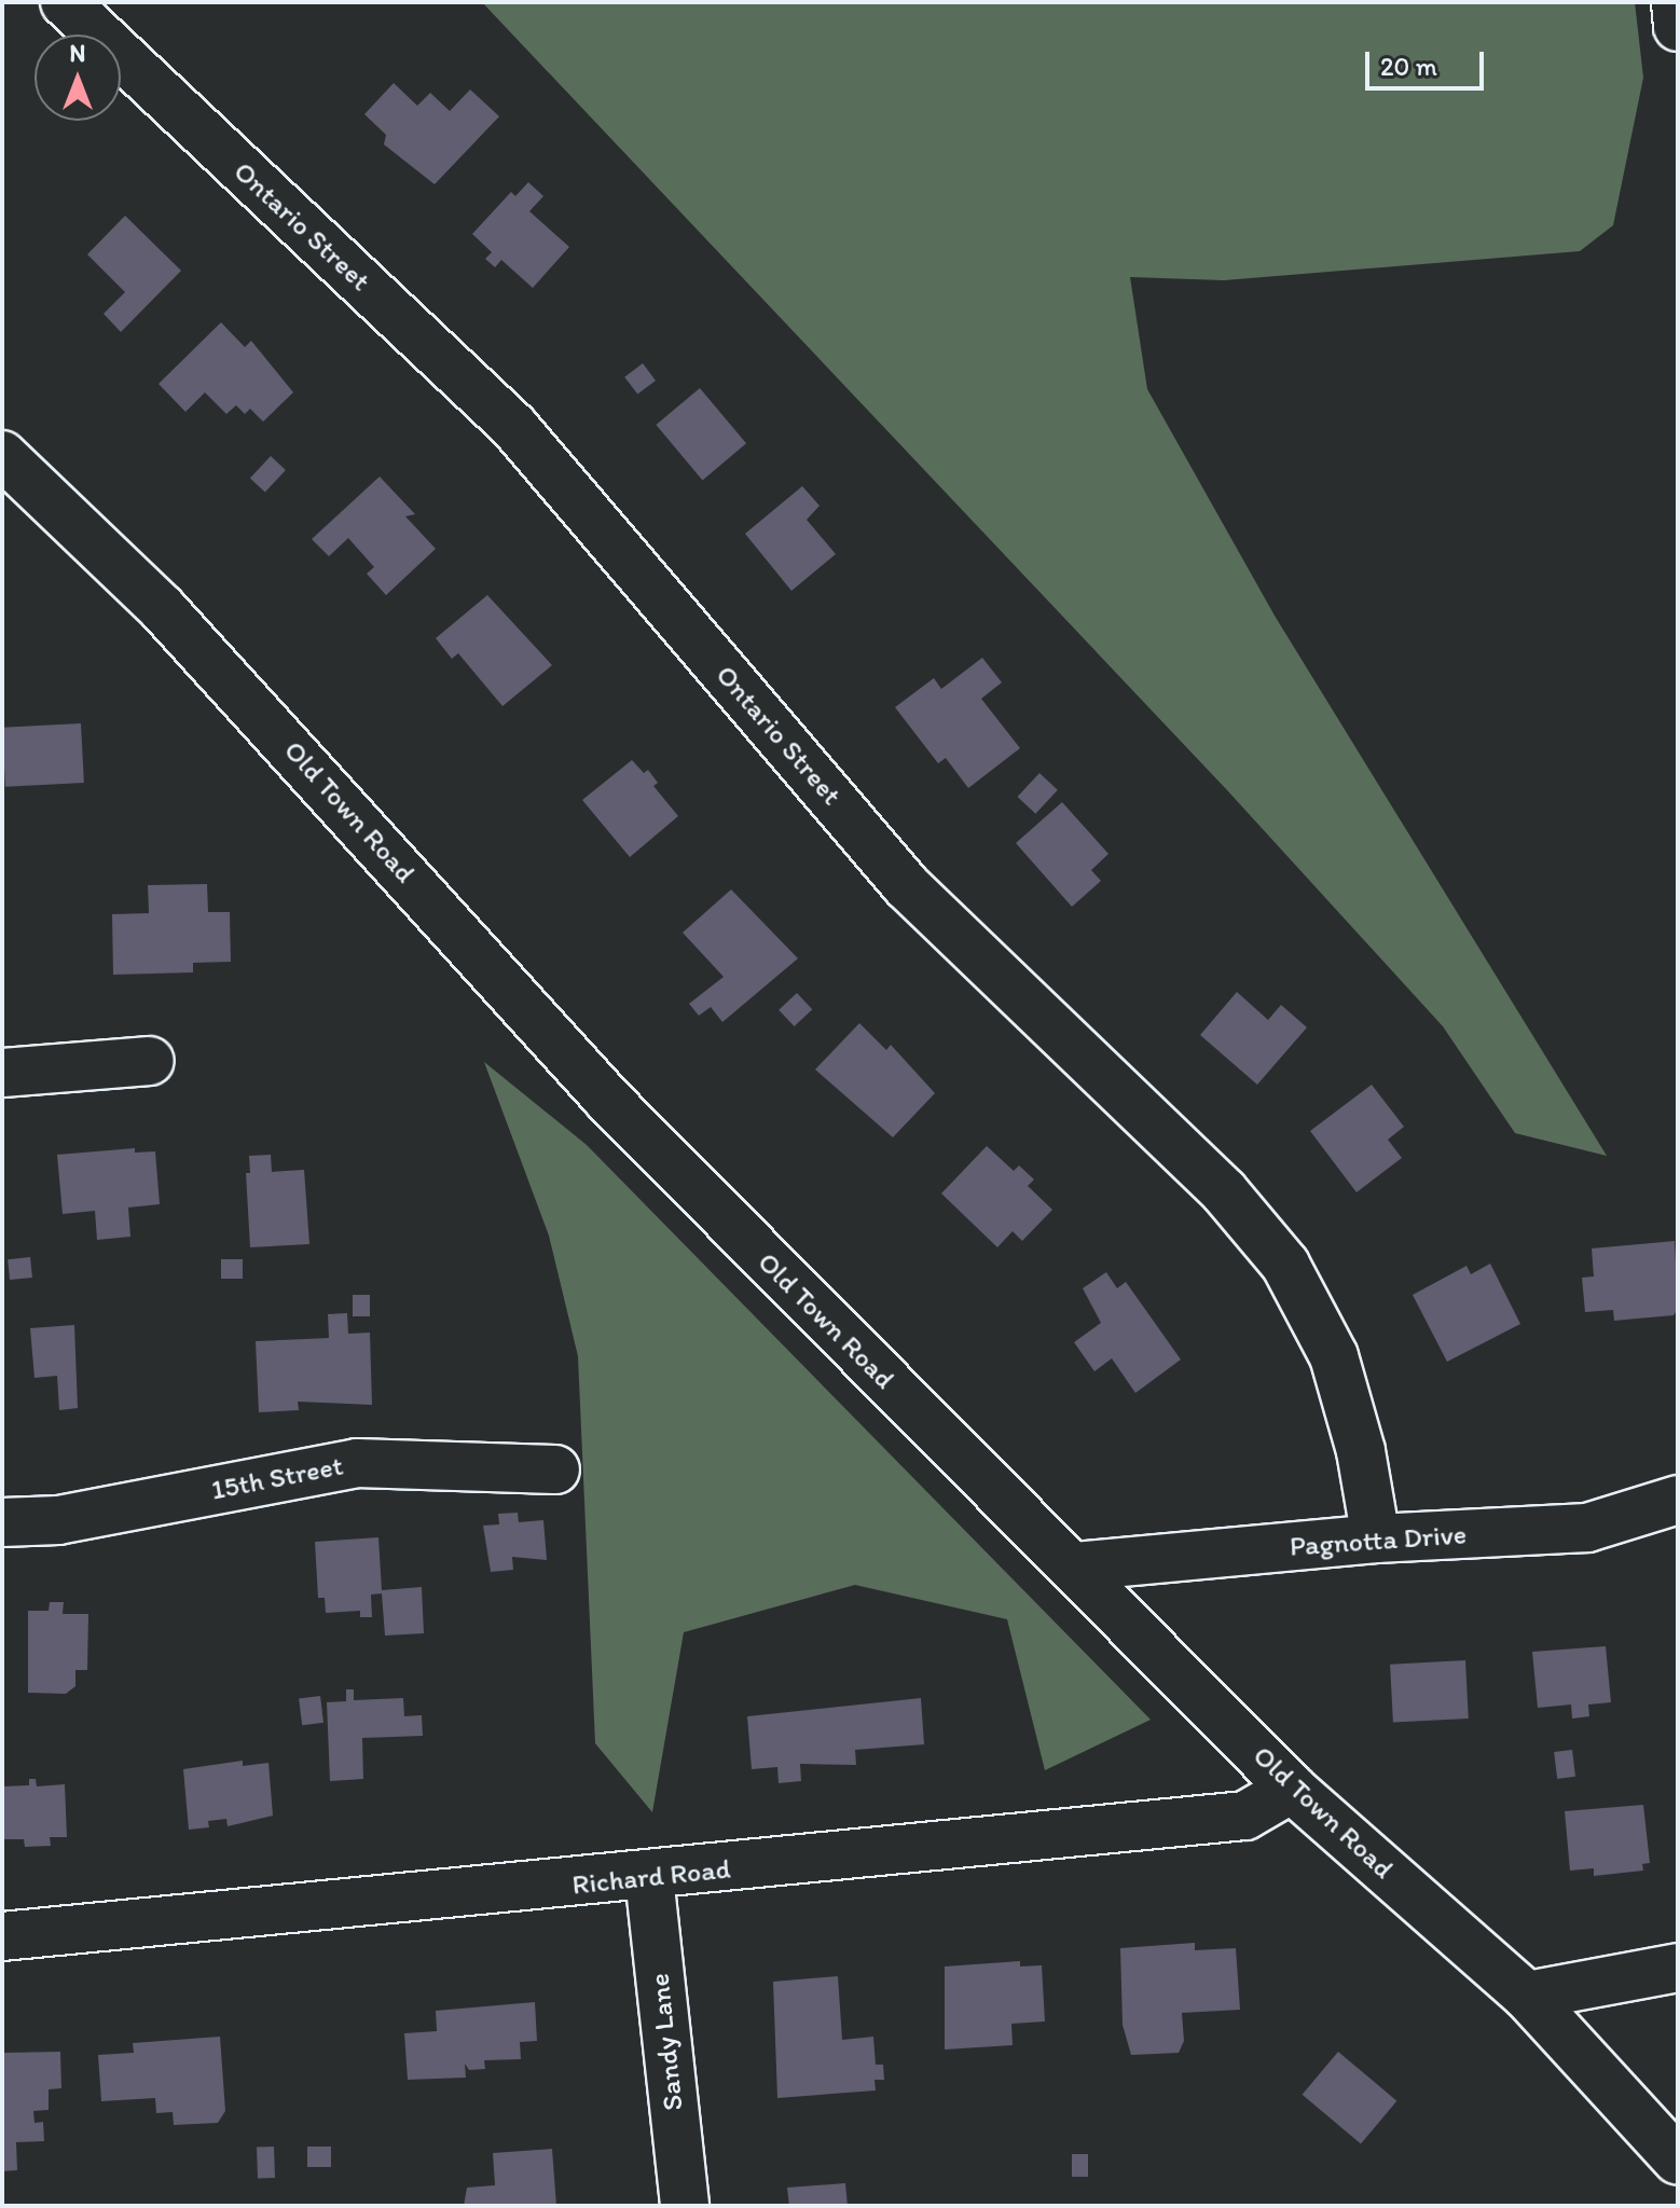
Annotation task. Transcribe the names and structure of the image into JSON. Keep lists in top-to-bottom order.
{
  "streets": {
    "street": [
      "Ontario Street",
      "Old Town Road",
      "15th Street",
      "Pagnotta Drive",
      "Richard Road",
      "Sandy Lane"
    ]
  },
  "crossings": [
    ["Ontario Street", "Pagnotta Drive"],
    ["Old Town Road", "Pagnotta Drive"],
    ["Old Town Road", "Richard Road"],
    ["Richard Road", "Sandy Lane"]
  ],
  "scale_bar": "20 m",
  "north": "top"
}
